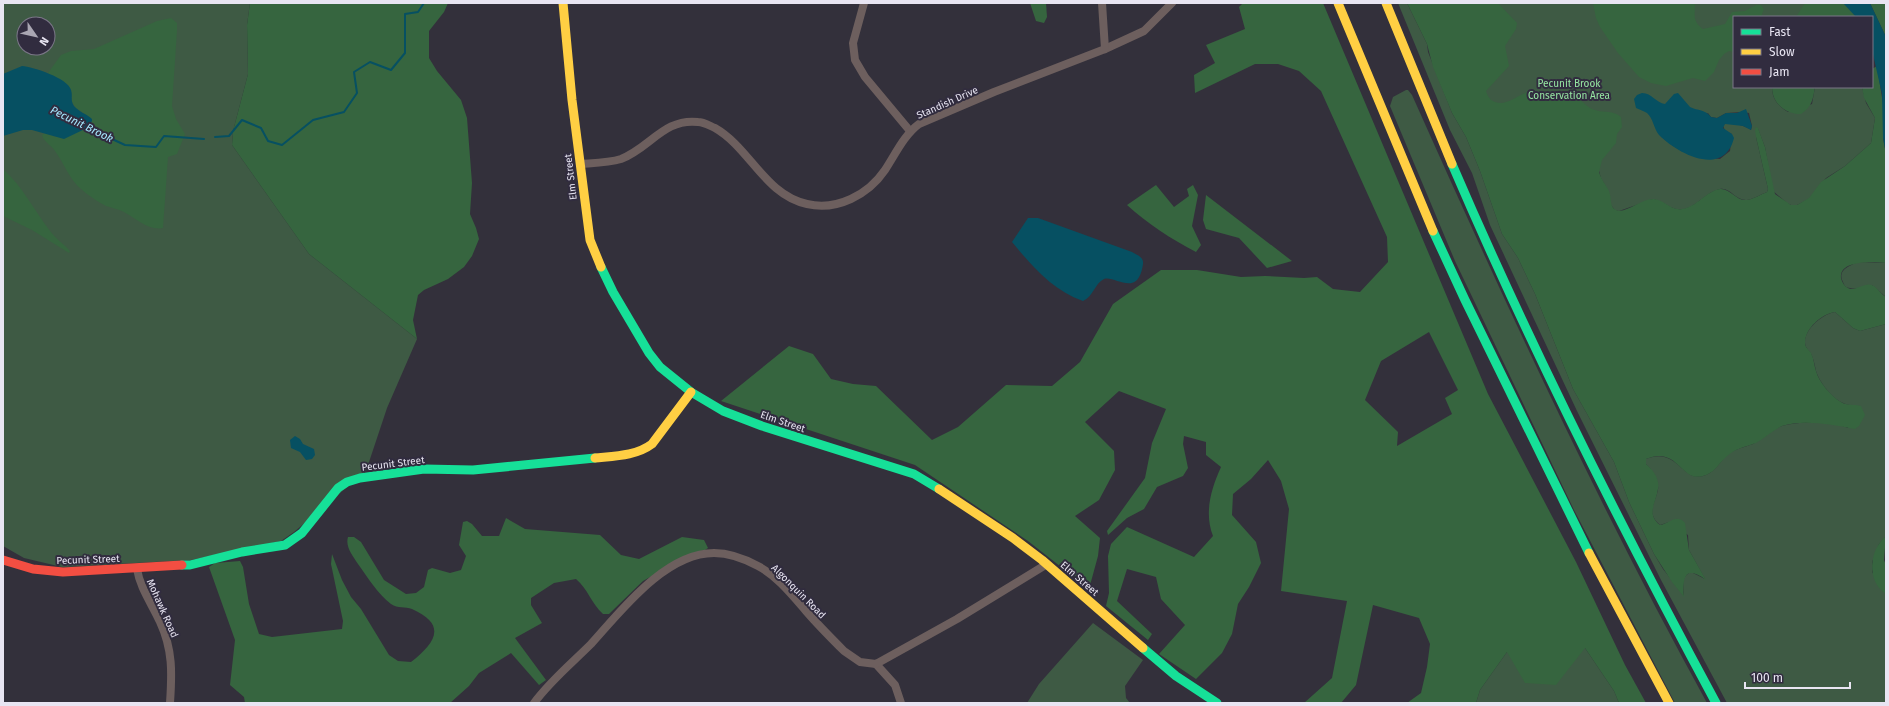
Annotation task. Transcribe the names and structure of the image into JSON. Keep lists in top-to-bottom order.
{
  "streets": {
    "main road": ["Elm Street", "Pecunit Street"],
    "street": ["Standish Drive", "Algonquin Road", "Mohawk Road"]
  },
  "crossings": [
    ["Standish Drive", "Elm Street"],
    ["Elm Street", "Pecunit Street"],
    ["Pecunit Street", "Mohawk Road"]
  ],
  "water": ["Pecunit Brook"],
  "parks": ["Pecunit Brook Conservation Area"],
  "legend": ["Fast", "Slow", "Jam"],
  "scale_bar": "100 m",
  "north": "bottom right"
}
